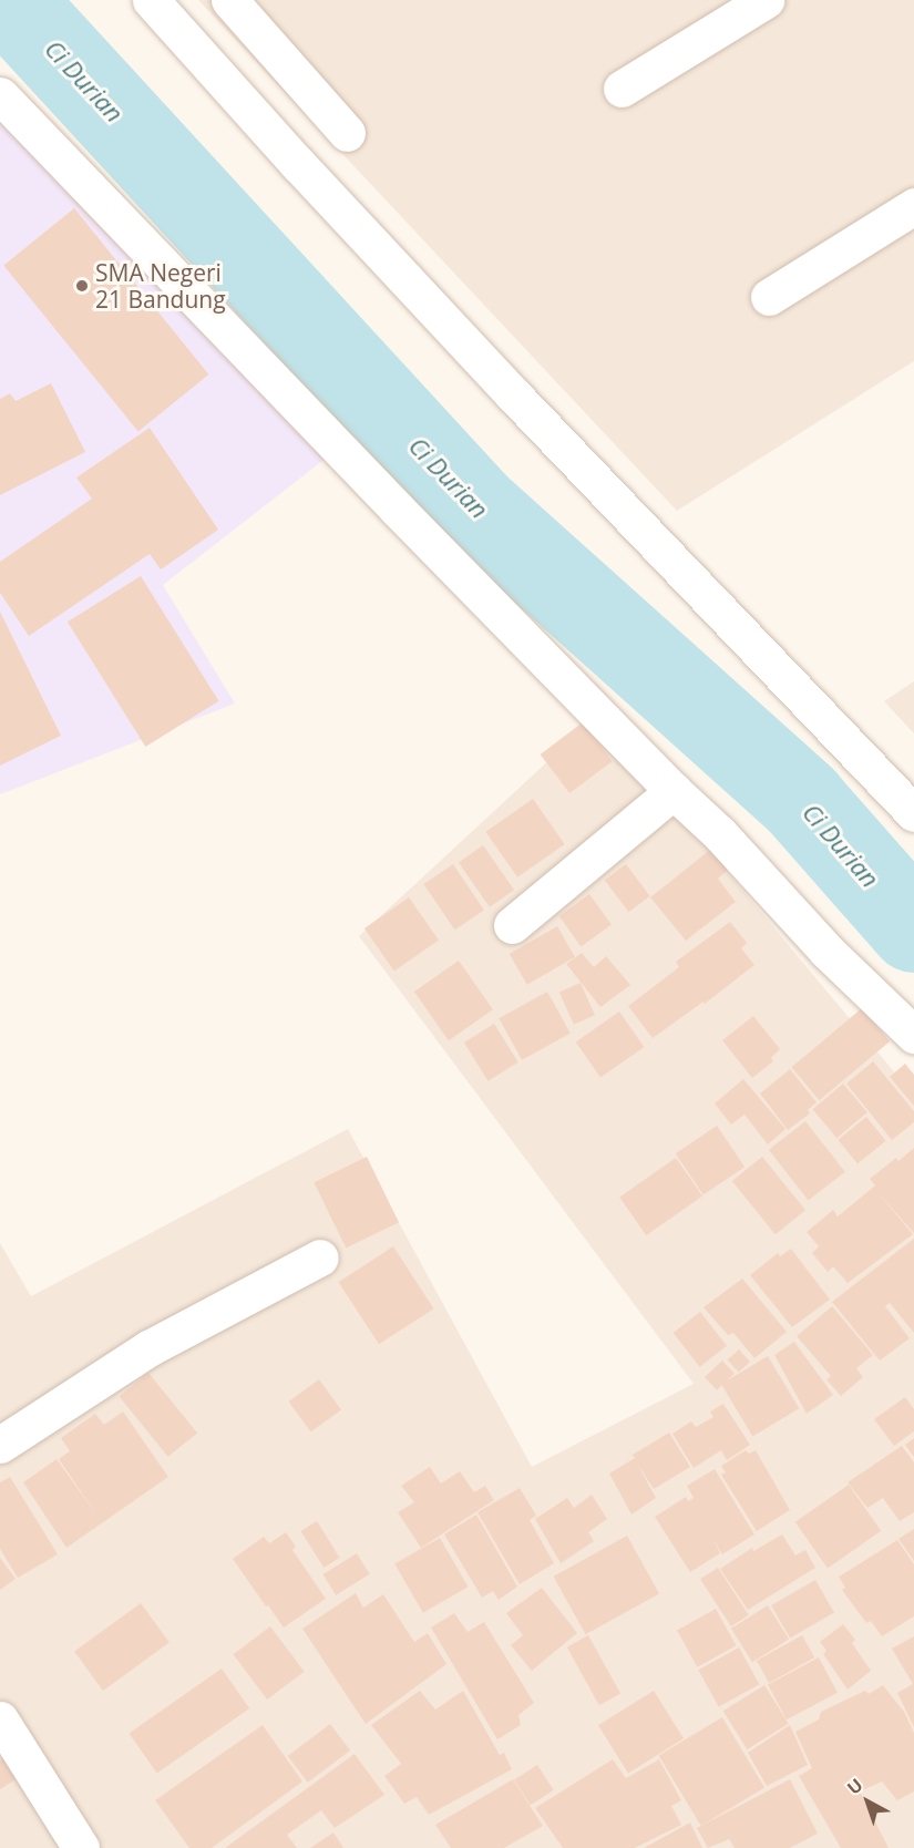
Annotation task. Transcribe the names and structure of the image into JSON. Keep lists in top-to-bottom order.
{
  "water": ["Ci Durian"],
  "places": ["SMA Negeri 21 Bandung"],
  "north": "top left"
}
